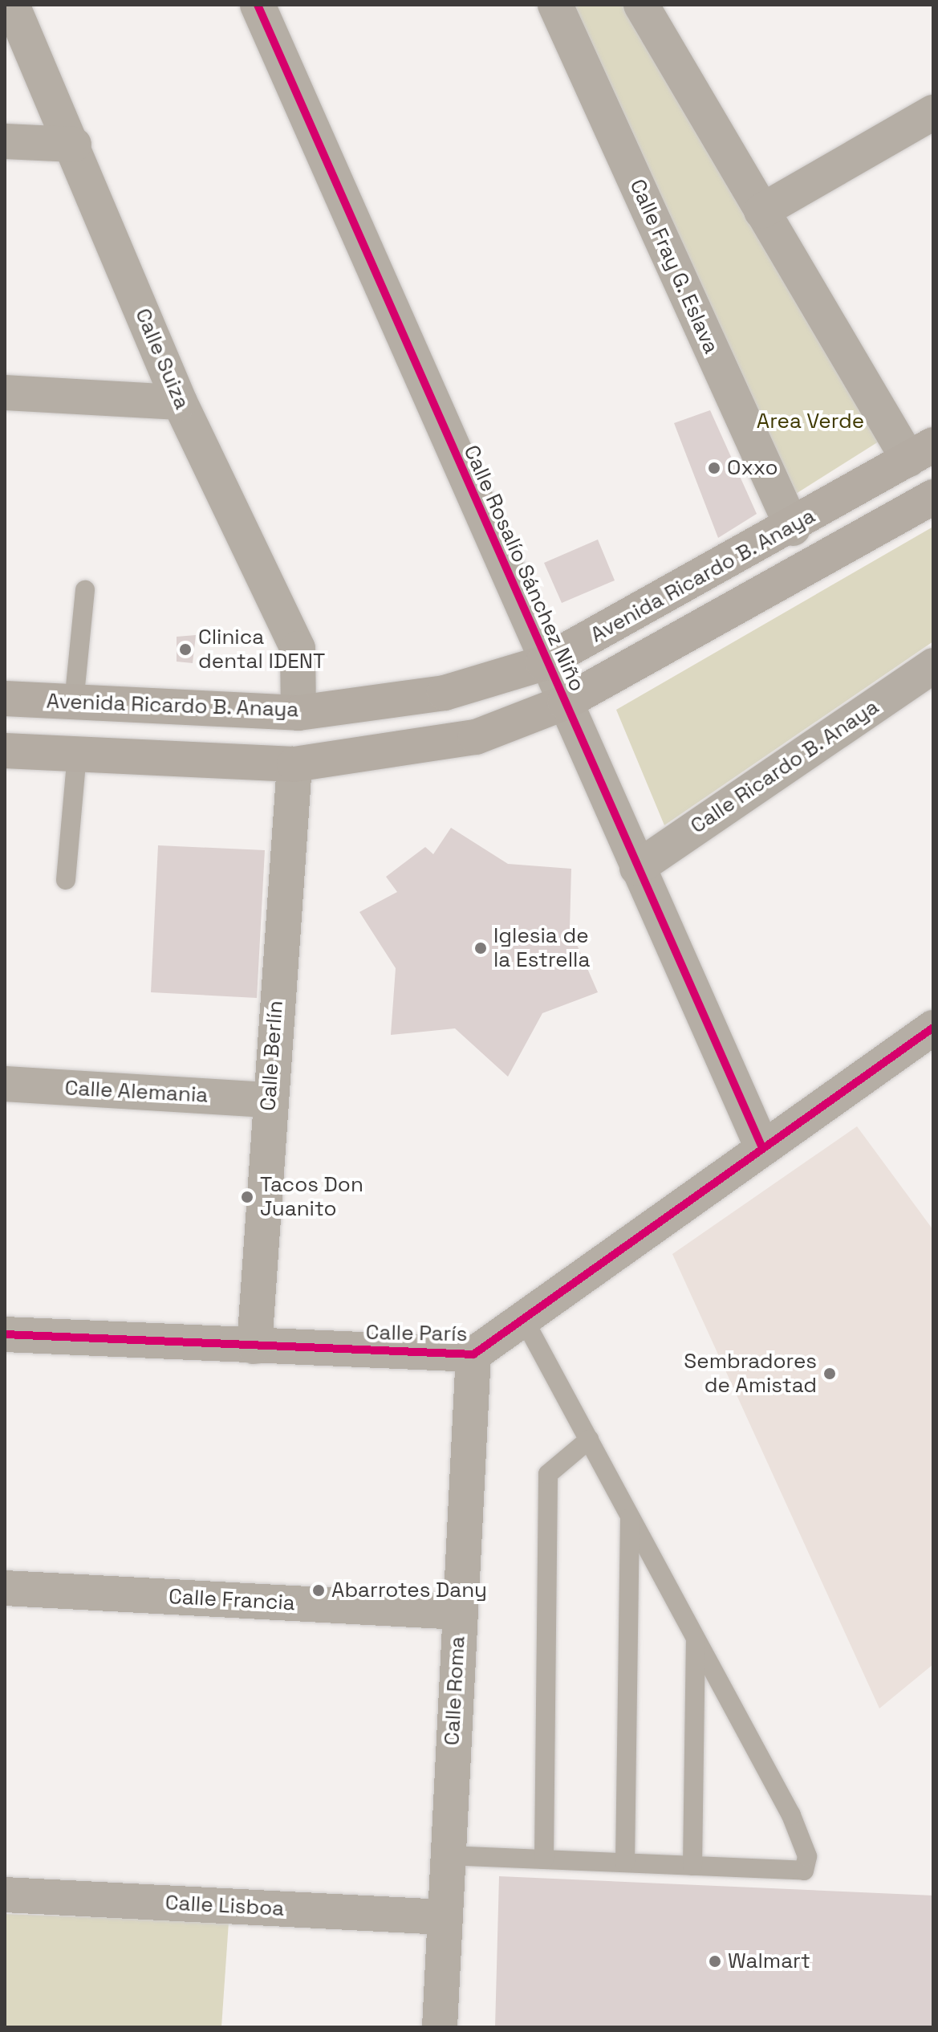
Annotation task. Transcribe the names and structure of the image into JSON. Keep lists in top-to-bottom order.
{
  "streets": {
    "main road": ["Avenida Ricardo B. Anaya"],
    "street": [
      "Calle Fray G. Eslava",
      "Calle Suiza",
      "Calle Rosalío Sánchez Niño",
      "Calle Ricardo B. Anaya",
      "Calle Berlín",
      "Calle Alemania",
      "Calle París",
      "Calle Francia",
      "Calle Roma",
      "Calle Lisboa"
    ]
  },
  "crossings": [
    ["Calle Fray G. Eslava", "Avenida Ricardo B. Anaya"],
    ["Calle Suiza", "Avenida Ricardo B. Anaya"],
    ["Calle Rosalío Sánchez Niño", "Avenida Ricardo B. Anaya"],
    ["Calle Rosalío Sánchez Niño", "Calle Ricardo B. Anaya"],
    ["Calle Rosalío Sánchez Niño", "Calle París"],
    ["Avenida Ricardo B. Anaya", "Calle Berlín"],
    ["Calle Berlín", "Calle Alemania"],
    ["Calle Berlín", "Calle París"],
    ["Calle París", "Calle Roma"],
    ["Calle Francia", "Calle Roma"],
    ["Calle Roma", "Calle Lisboa"]
  ],
  "parks": ["Area Verde"],
  "places": [
    "Oxxo",
    "Clinica dental IDENT",
    "Iglesia de la Estrella",
    "Tacos Don Juanito",
    "Sembradores de Amistad",
    "Abarrotes Dany",
    "Walmart"
  ]
}
